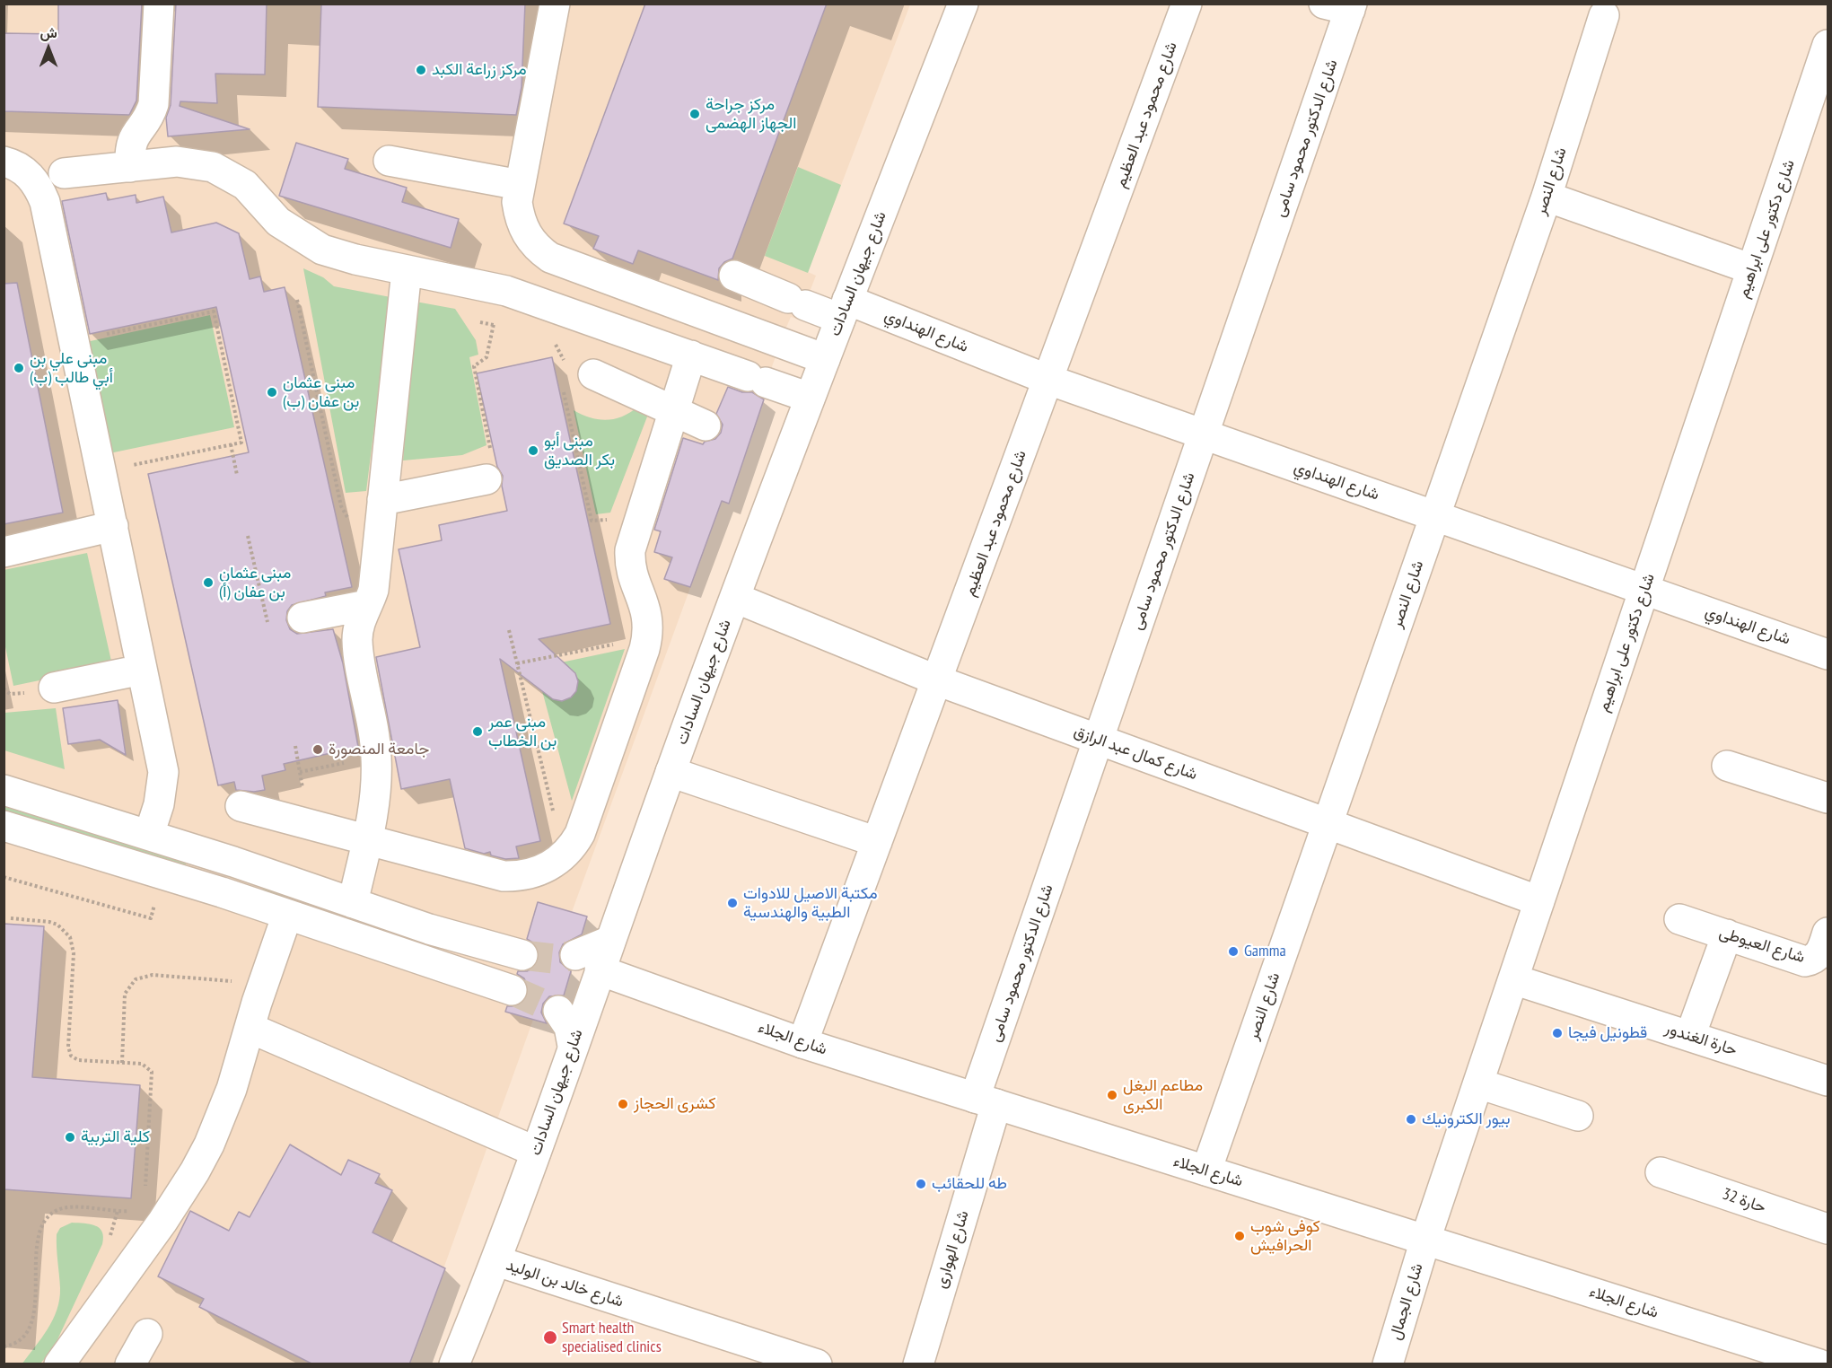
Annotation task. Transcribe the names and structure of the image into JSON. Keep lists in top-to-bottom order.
{
  "streets": {
    "street": [
      "شارع محمود عبد العظيم",
      "شارع الدكتور محمود سامى",
      "شارع النصر",
      "شارع دكتور على ابراهيم",
      "شارع جيهان السادات",
      "شارع الهنداوي",
      "شارع كمال عبد الرازق",
      "شارع العيوطى",
      "شارع الجلاء",
      "حارة الغندور",
      "حارة 32",
      "شارع الهوارى",
      "شارع خالد بن الوليد",
      "شارع الجمال"
    ]
  },
  "crossings": [
    ["شارع محمود عبد العظيم", "شارع الهنداوي"],
    ["شارع محمود عبد العظيم", "شارع كمال عبد الرازق"],
    ["شارع محمود عبد العظيم", "شارع الجلاء"],
    ["شارع الدكتور محمود سامى", "شارع الهنداوي"],
    ["شارع الدكتور محمود سامى", "شارع كمال عبد الرازق"],
    ["شارع الدكتور محمود سامى", "شارع الجلاء"],
    ["شارع الدكتور محمود سامى", "شارع الهوارى"],
    ["شارع النصر", "شارع الهنداوي"],
    ["شارع النصر", "شارع كمال عبد الرازق"],
    ["شارع النصر", "شارع الجلاء"],
    ["شارع دكتور على ابراهيم", "شارع الهنداوي"],
    ["شارع دكتور على ابراهيم", "شارع كمال عبد الرازق"],
    ["شارع دكتور على ابراهيم", "شارع الجلاء"],
    ["شارع دكتور على ابراهيم", "حارة الغندور"],
    ["شارع دكتور على ابراهيم", "شارع الجمال"],
    ["شارع جيهان السادات", "شارع الهنداوي"],
    ["شارع جيهان السادات", "شارع كمال عبد الرازق"],
    ["شارع جيهان السادات", "شارع الجلاء"],
    ["شارع جيهان السادات", "شارع خالد بن الوليد"],
    ["شارع الجلاء", "شارع الهوارى"],
    ["شارع الجلاء", "شارع الجمال"]
  ],
  "places": [
    "مركز زراعة الكبد",
    "مركز جراحة الجهاز الهضمى",
    "مبنى علي بن أبي طالب (ب)",
    "مبنى عثمان بن عفان (ب)",
    "مبنى أبو بكر الصديق",
    "مبنى عثمان بن عفان (أ)",
    "مبنى عمر بن الخطاب",
    "جامعة المنصورة",
    "مكتبة الاصيل للادوات الطبية والهندسية",
    "Gamma",
    "قطونيل فيجا",
    "مطاعم البغل الكبرى",
    "كشرى الحجاز",
    "بيور الكترونيك",
    "كلية التربية",
    "طه للحقائب",
    "كوفى شوب الحرافيش",
    "Smart health specialised clinics"
  ],
  "north": "top"
}
